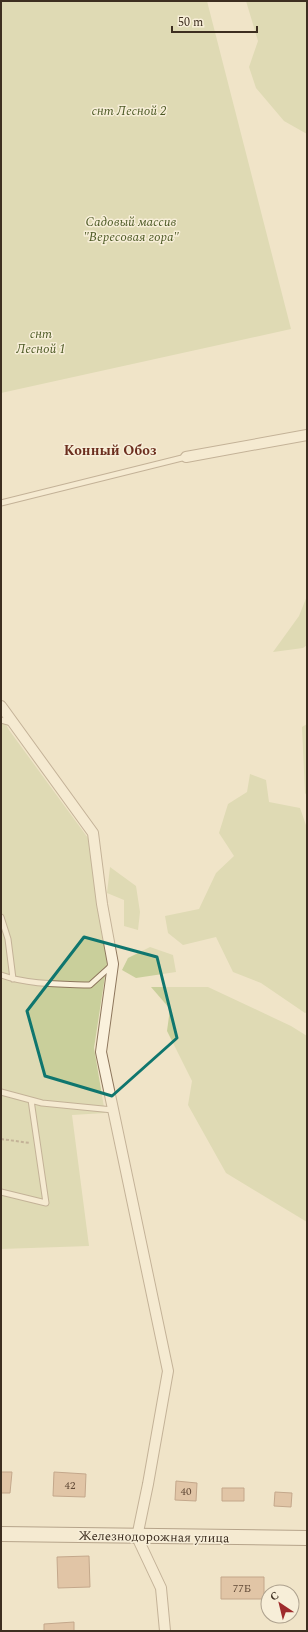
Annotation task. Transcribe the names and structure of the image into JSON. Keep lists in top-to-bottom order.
{
  "streets": {
    "street": ["Железнодорожная улица"]
  },
  "districts": ["Конный Обоз"],
  "parks": ["снт Лесной 2", "Садовый массив \"Вересовая гора\"", "снт Лесной 1"],
  "house_numbers": ["42", "40", "77Б"],
  "scale_bar": "50 m",
  "north": "top left"
}
